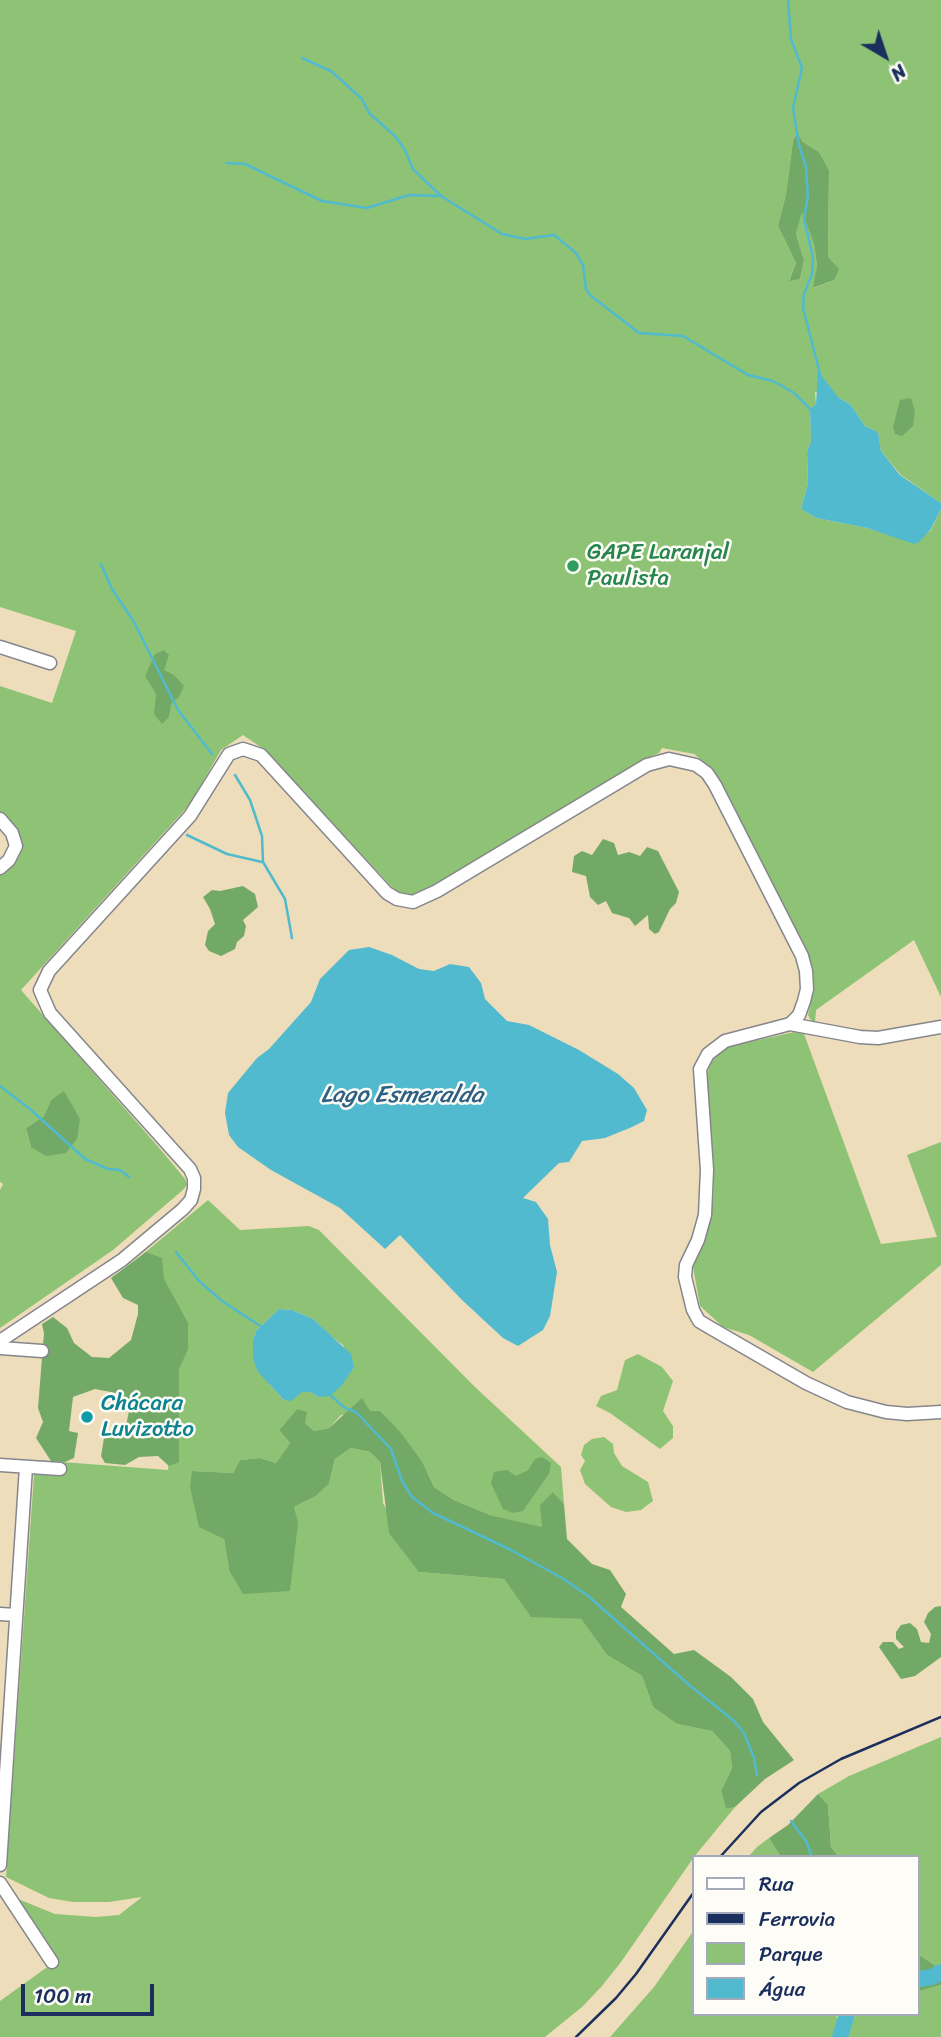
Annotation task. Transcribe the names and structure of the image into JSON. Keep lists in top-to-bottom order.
{
  "water": ["Lago Esmeralda"],
  "places": ["GAPE Laranjal Paulista", "Chácara Luvizotto"],
  "legend": [
    "Rua",
    "Ferrovia",
    "Parque",
    "Água"
  ],
  "scale_bar": "100 m",
  "north": "bottom right"
}
